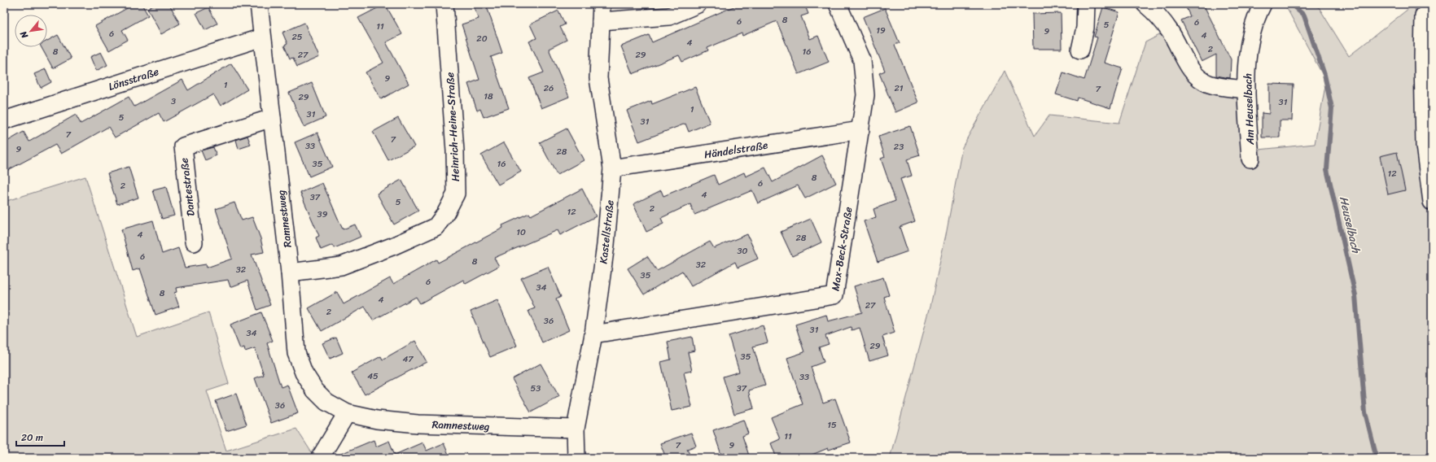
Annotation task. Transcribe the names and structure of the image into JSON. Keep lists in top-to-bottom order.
{
  "streets": {
    "street": [
      "Lönsstraße",
      "Am Heuselbach",
      "Heinrich-Heine-Straße",
      "Händelstraße",
      "Dantestraße",
      "Ramnestweg",
      "Kastellstraße",
      "Max-Beck-Straße"
    ]
  },
  "crossings": [
    ["Lönsstraße", "Ramnestweg"],
    ["Heinrich-Heine-Straße", "Ramnestweg"],
    ["Händelstraße", "Kastellstraße"],
    ["Händelstraße", "Max-Beck-Straße"],
    ["Dantestraße", "Ramnestweg"],
    ["Ramnestweg", "Kastellstraße"],
    ["Kastellstraße", "Max-Beck-Straße"]
  ],
  "water": ["Heuselbach"],
  "house_numbers": [
    "8",
    "6",
    "6",
    "5",
    "11",
    "19",
    "9",
    "6",
    "4",
    "25",
    "20",
    "4",
    "2",
    "8",
    "16",
    "27",
    "29",
    "9",
    "1",
    "26",
    "21",
    "7",
    "18",
    "29",
    "3",
    "31",
    "1",
    "31",
    "5",
    "31",
    "7",
    "7",
    "33",
    "23",
    "9",
    "28",
    "35",
    "16",
    "12",
    "8",
    "6",
    "2",
    "4",
    "37",
    "5",
    "2",
    "12",
    "39",
    "10",
    "4",
    "28",
    "30",
    "6",
    "8",
    "32",
    "32",
    "35",
    "6",
    "34",
    "8",
    "4",
    "27",
    "2",
    "36",
    "31",
    "34",
    "29",
    "35",
    "47",
    "45",
    "33",
    "53",
    "37",
    "36",
    "15",
    "11",
    "7",
    "9"
  ],
  "scale_bar": "20 m",
  "north": "bottom left"
}
